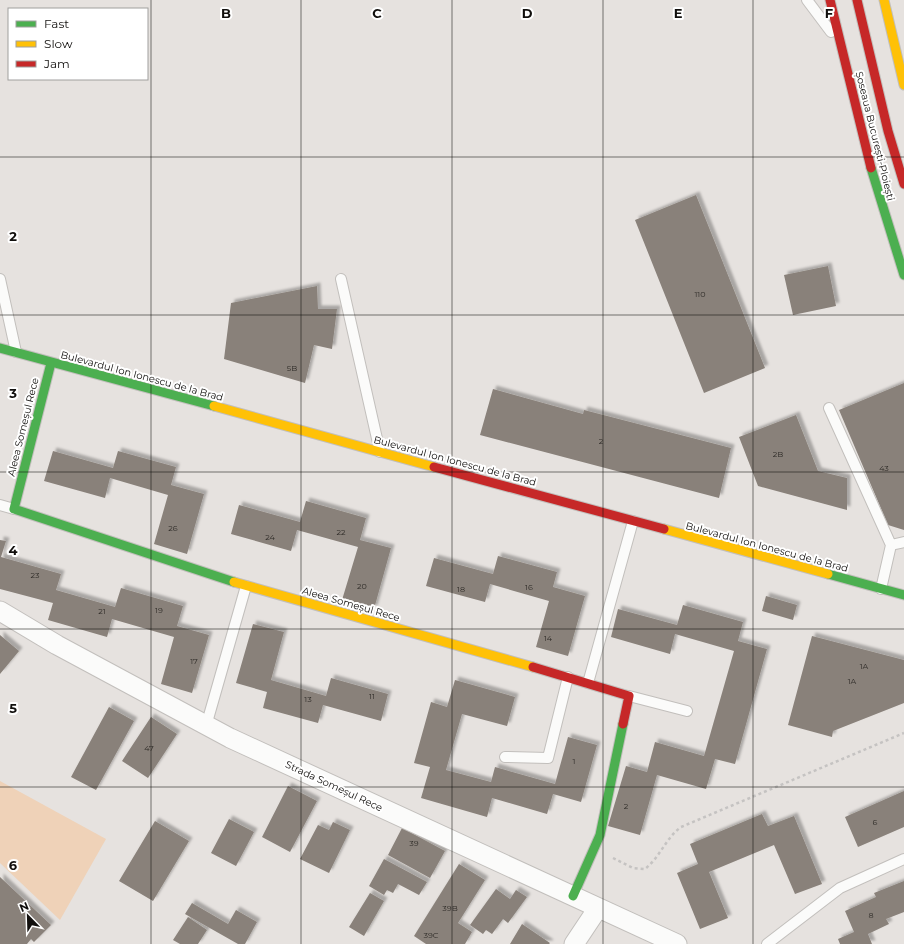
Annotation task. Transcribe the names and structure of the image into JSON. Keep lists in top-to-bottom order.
{
  "streets": {
    "main road": ["Șoseaua București-Ploiești", "Bulevardul Ion Ionescu de la Brad", "Aleea Someșul Rece"],
    "street": ["Strada Someșul Rece"]
  },
  "crossings": [
    ["Bulevardul Ion Ionescu de la Brad", "Aleea Someșul Rece"]
  ],
  "house_numbers": [
    "110",
    "5B",
    "2",
    "2B",
    "43",
    "26",
    "22",
    "24",
    "23",
    "20",
    "16",
    "18",
    "19",
    "21",
    "14",
    "17",
    "1A",
    "1A",
    "11",
    "13",
    "47",
    "1",
    "2",
    "6",
    "39",
    "39B",
    "8",
    "39C"
  ],
  "legend": ["Fast", "Slow", "Jam"],
  "north": "top left",
  "grid": {
    "columns": [
      "B",
      "C",
      "D",
      "E",
      "F"
    ],
    "rows": [
      "2",
      "3",
      "4",
      "5",
      "6"
    ]
  }
}
